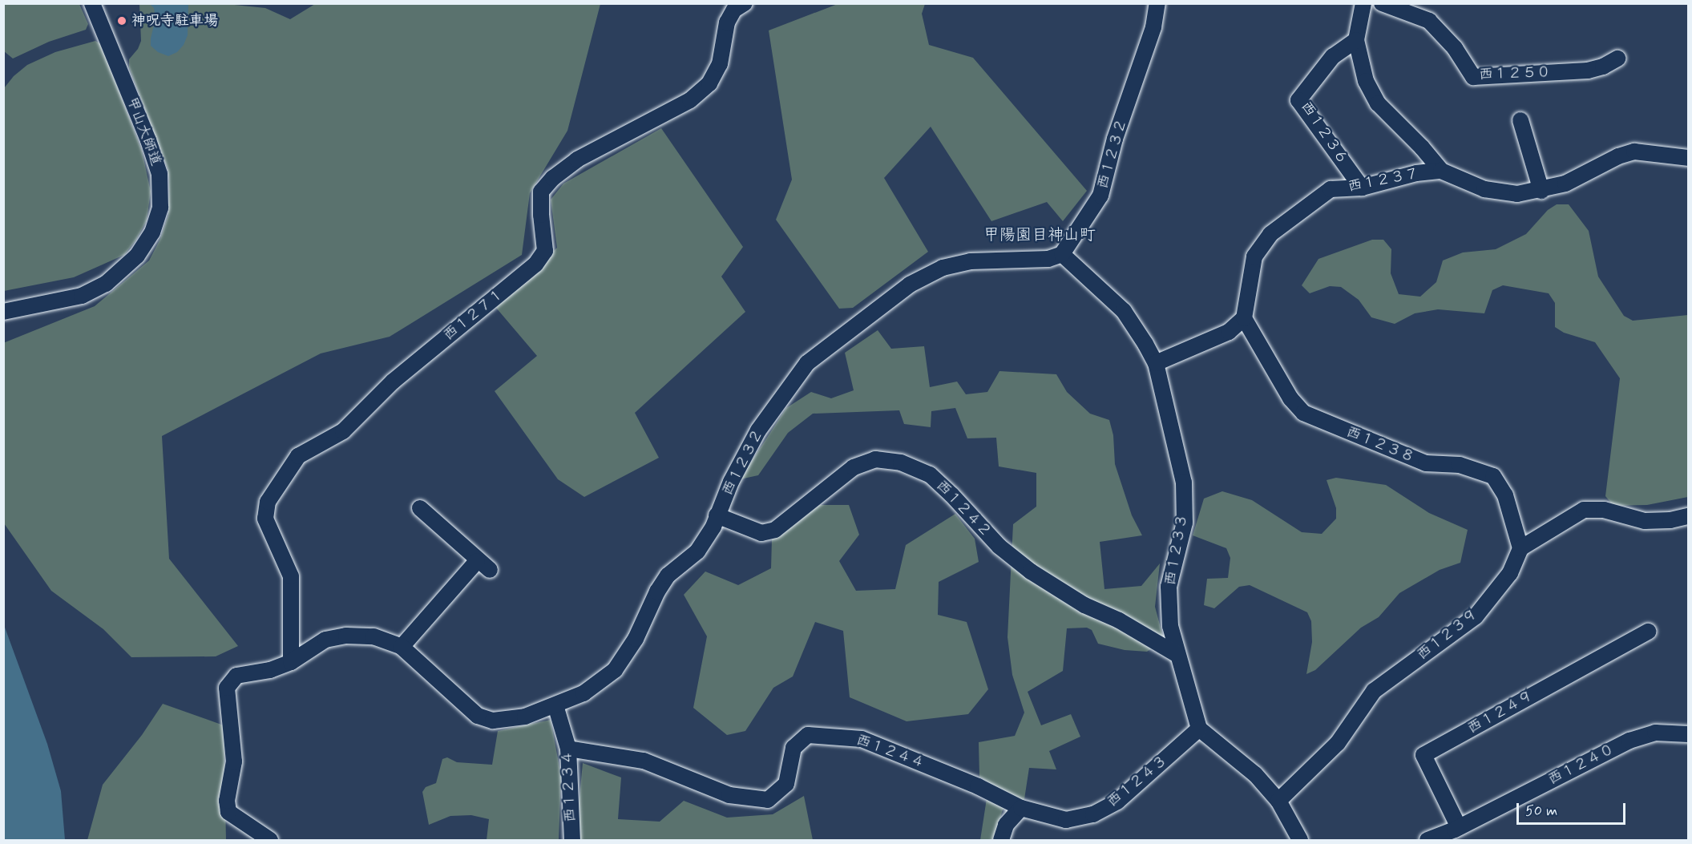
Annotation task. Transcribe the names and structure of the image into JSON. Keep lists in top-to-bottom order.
{
  "streets": {
    "street": [
      "西１２５０",
      "甲山大師道",
      "西１２３６",
      "西１２３２",
      "西１２３７",
      "西１２７１",
      "西１２３８",
      "西１２４２",
      "西１２３３",
      "西１２３９",
      "西１２４９",
      "西１２４４",
      "西１２４０",
      "西１２４３",
      "西１２３４"
    ]
  },
  "crossings": [
    ["西１２３６", "西１２３７"],
    ["西１２３２", "西１２７１"],
    ["西１２３２", "西１２４２"],
    ["西１２３２", "西１２３３"],
    ["西１２３２", "西１２３４"],
    ["西１２３７", "西１２３８"],
    ["西１２３８", "西１２３９"],
    ["西１２４２", "西１２３３"],
    ["西１２３３", "西１２４３"],
    ["西１２４９", "西１２４０"],
    ["西１２４４", "西１２４３"],
    ["西１２４４", "西１２３４"]
  ],
  "districts": ["甲陽園目神山町"],
  "places": ["神呪寺駐車場"],
  "scale_bar": "50 m"
}
